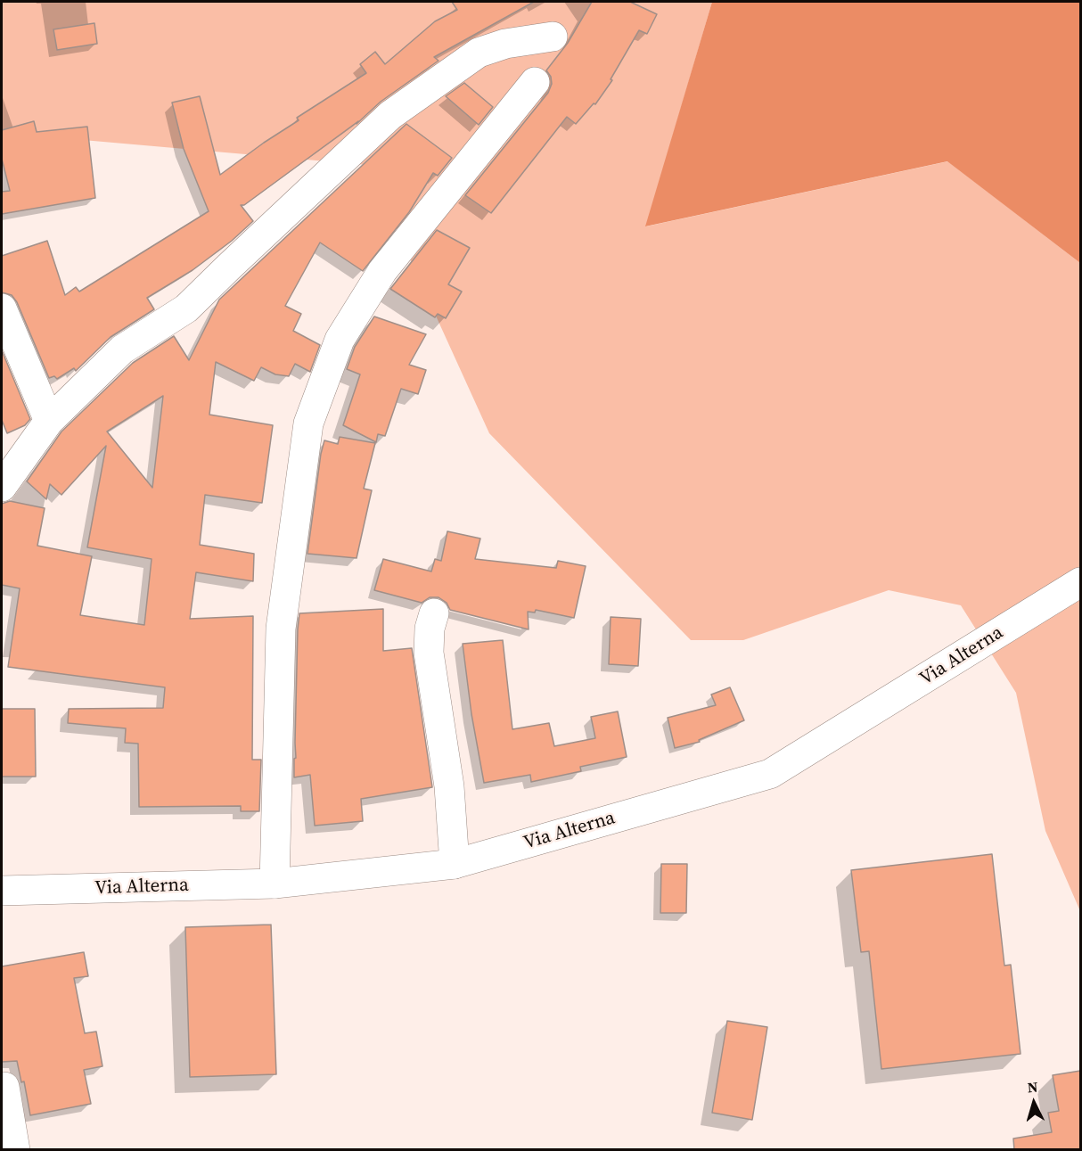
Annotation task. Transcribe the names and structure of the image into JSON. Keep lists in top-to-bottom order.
{
  "streets": {
    "street": ["Via Alterna"]
  },
  "north": "top"
}
